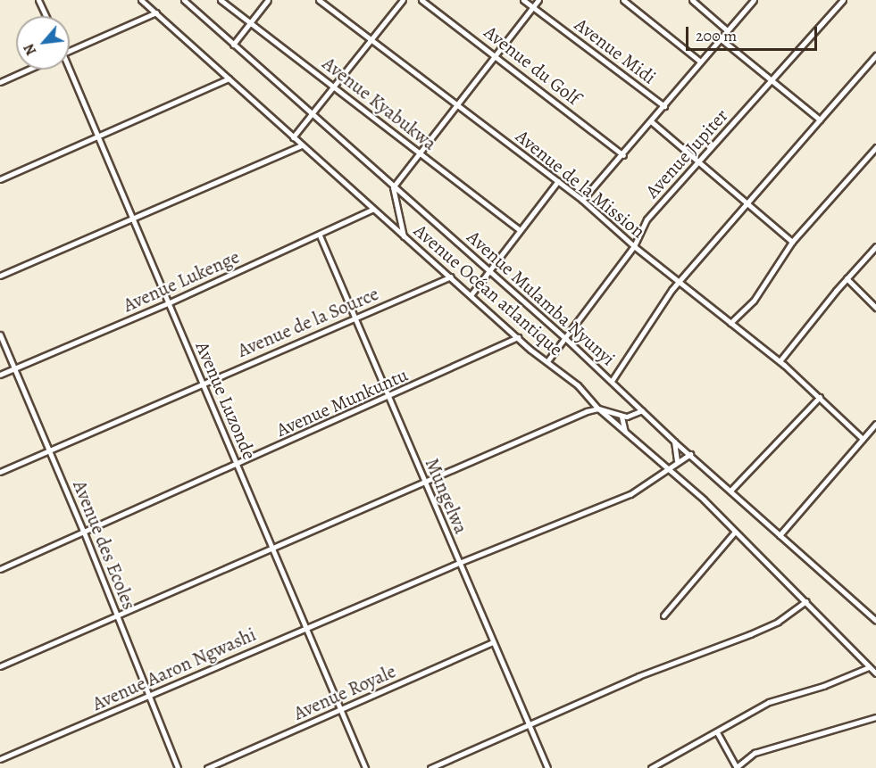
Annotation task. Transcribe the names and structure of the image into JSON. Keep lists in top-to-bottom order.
{
  "streets": {
    "street": [
      "Avenue Midi",
      "Avenue du Golf",
      "Avenue Kyabukwa",
      "Avenue Jupiter",
      "Avenue de la Mission",
      "Avenue Lukenge",
      "Avenue Océan atlantique",
      "Avenue Mulamba Nyunyi",
      "Avenue de la Source",
      "Avenue Luzonde",
      "Avenue Munkuntu",
      "Mungelwa",
      "Avenue des Ecoles",
      "Avenue Aaron Ngwashi",
      "Avenue Royale"
    ]
  },
  "crossings": [
    ["Avenue Jupiter", "Avenue de la Mission"],
    ["Avenue Jupiter", "Avenue Océan atlantique"],
    ["Avenue Jupiter", "Avenue Mulamba Nyunyi"],
    ["Avenue Lukenge", "Avenue Océan atlantique"],
    ["Avenue Lukenge", "Avenue Luzonde"],
    ["Avenue Lukenge", "Mungelwa"],
    ["Avenue Lukenge", "Avenue des Ecoles"],
    ["Avenue Océan atlantique", "Avenue de la Source"],
    ["Avenue Océan atlantique", "Avenue Munkuntu"],
    ["Avenue Océan atlantique", "Avenue Aaron Ngwashi"],
    ["Avenue Mulamba Nyunyi", "Avenue Aaron Ngwashi"],
    ["Avenue de la Source", "Avenue Luzonde"],
    ["Avenue de la Source", "Mungelwa"],
    ["Avenue de la Source", "Avenue des Ecoles"],
    ["Avenue Luzonde", "Avenue Munkuntu"],
    ["Avenue Luzonde", "Avenue Aaron Ngwashi"],
    ["Avenue Luzonde", "Avenue Royale"],
    ["Avenue Munkuntu", "Mungelwa"],
    ["Avenue Munkuntu", "Avenue des Ecoles"],
    ["Mungelwa", "Avenue Aaron Ngwashi"],
    ["Mungelwa", "Avenue Royale"],
    ["Avenue des Ecoles", "Avenue Aaron Ngwashi"]
  ],
  "scale_bar": "200 m",
  "north": "bottom left"
}
